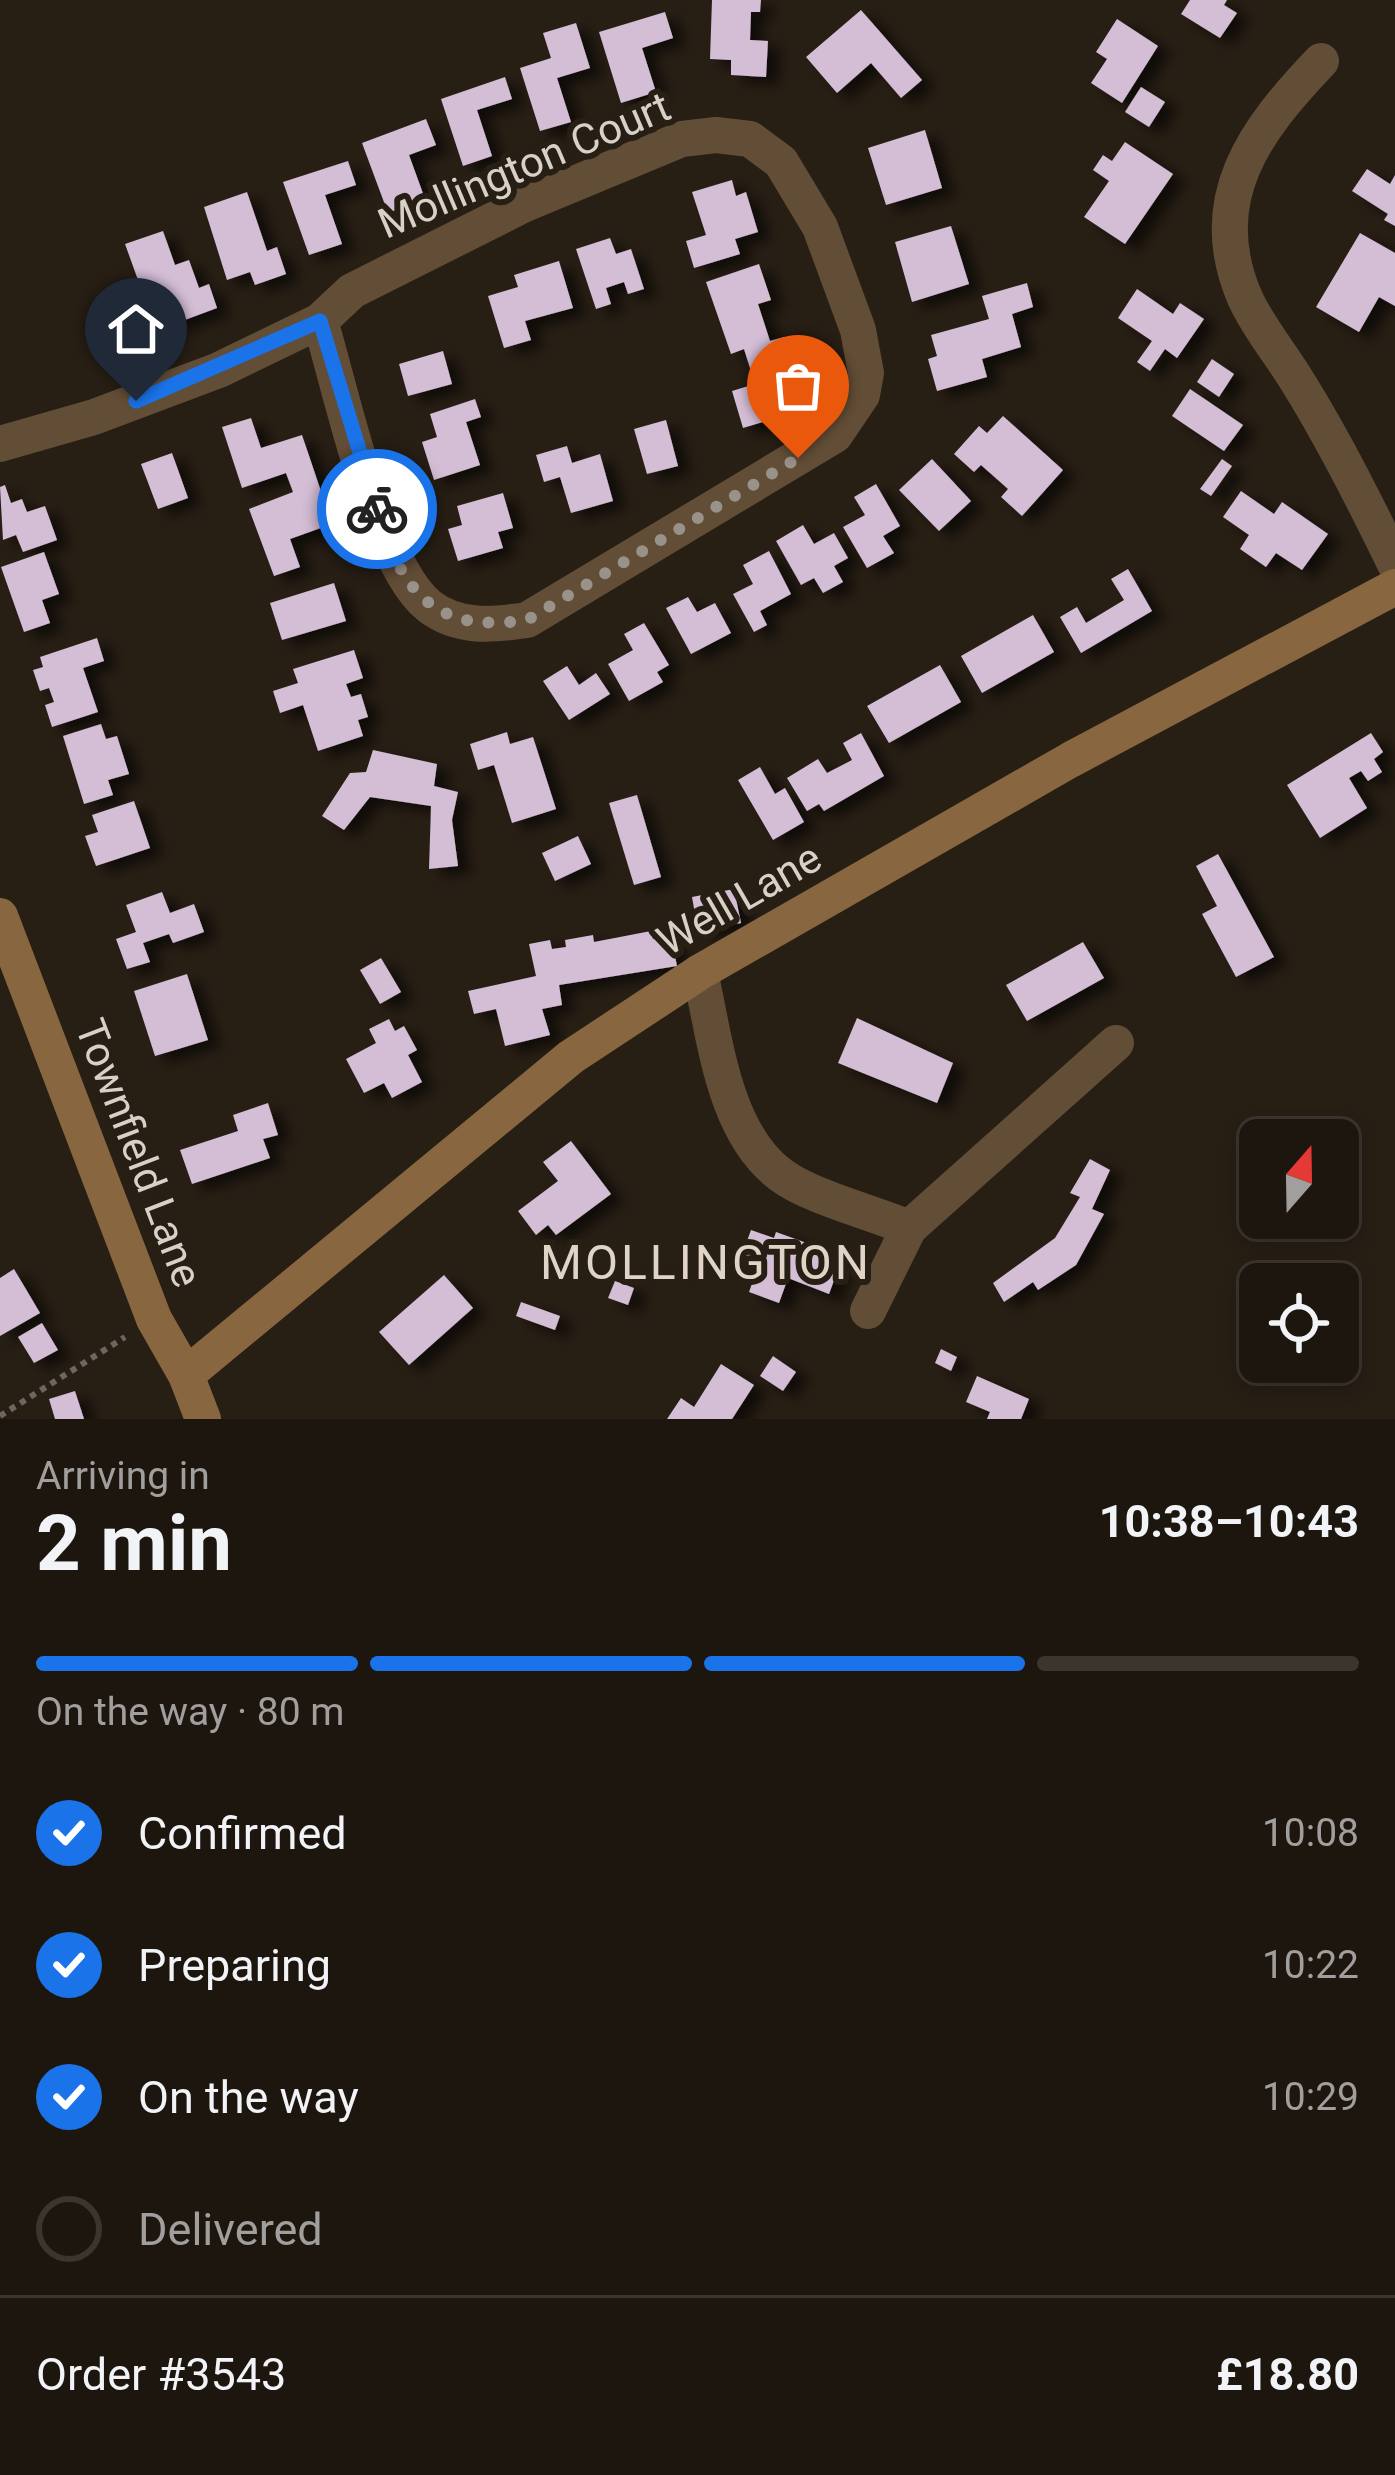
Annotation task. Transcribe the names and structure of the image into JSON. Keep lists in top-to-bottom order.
{
  "streets": {
    "street": ["Mollington Court", "Well Lane", "Townfield Lane"]
  },
  "crossings": [
    ["Well Lane", "Townfield Lane"]
  ],
  "districts": ["MOLLINGTON"],
  "north": "top",
  "page": {
    "heading": ["2 min", "Arriving in", "10:38–10:43"],
    "panel": ["Order #3543", "£18.80"],
    "bar": "On the way · 80 m",
    "list": [
      ["Confirmed", "10:08"],
      ["Preparing", "10:22"],
      ["On the way", "10:29"],
      "Delivered"
    ]
  }
}
